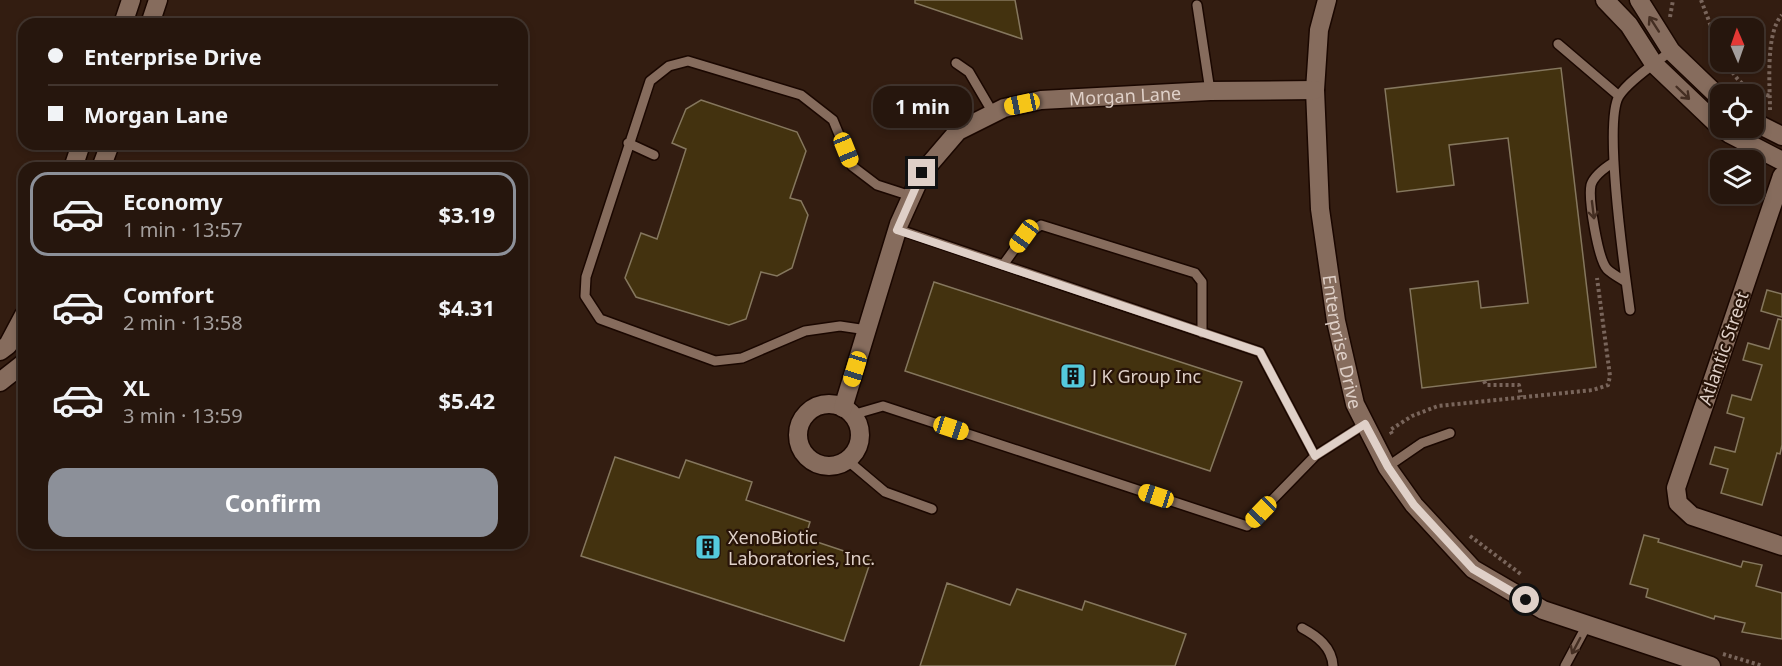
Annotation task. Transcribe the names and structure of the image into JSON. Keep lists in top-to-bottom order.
{
  "streets": {
    "street": ["Morgan Lane", "Enterprise Drive", "Atlantic Street"]
  },
  "crossings": [
    ["Morgan Lane", "Enterprise Drive"]
  ],
  "places": {
    "building": ["J K Group Inc", "XenoBiotic Laboratories, Inc."]
  },
  "north": "top",
  "page": {
    "banner": ["Enterprise Drive", "Morgan Lane"],
    "bubble": "1 min",
    "list": [
      {
        "name": "Economy",
        "note": "1 min · 13:57",
        "value": "$3.19"
      },
      {
        "name": "Comfort",
        "note": "2 min · 13:58",
        "value": "$4.31"
      },
      {
        "name": "XL",
        "note": "3 min · 13:59",
        "value": "$5.42"
      }
    ],
    "buttons": "Confirm"
  }
}
